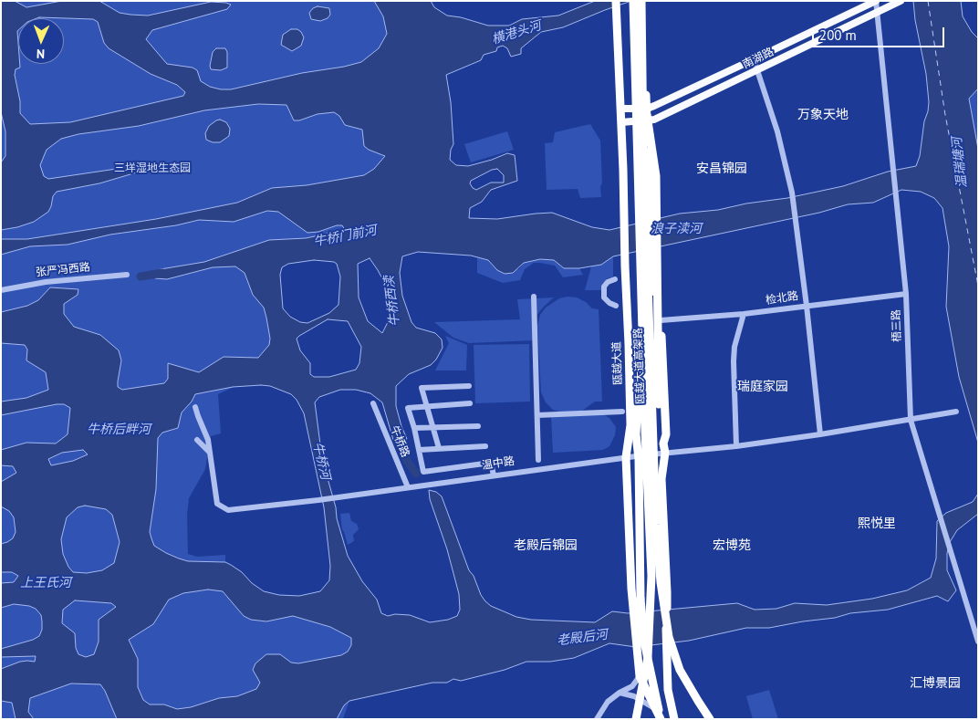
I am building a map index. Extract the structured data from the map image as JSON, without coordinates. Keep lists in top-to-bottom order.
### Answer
{
  "streets": {
    "highway": ["瓯越大道", "瓯越大道高架路"],
    "main road": ["南湖路"],
    "street": [
      "张严冯西路",
      "检北路",
      "梧三路",
      "牛桥路",
      "温中路"
    ]
  },
  "crossings": [
    ["南湖路", "梧三路"],
    ["南湖路", "瓯越大道"],
    ["检北路", "梧三路"],
    ["梧三路", "温中路"],
    ["瓯越大道", "温中路"],
    ["牛桥路", "温中路"]
  ],
  "districts": [
    "万象天地",
    "安昌锦园",
    "瑞庭家园",
    "熙悦里",
    "老殿后锦园",
    "宏博苑",
    "汇博景园"
  ],
  "water": [
    "横港头河",
    "温瑞塘河",
    "浪子渎河",
    "牛桥门前河",
    "牛桥西渎",
    "牛桥后畔河",
    "牛桥河",
    "上王氏河",
    "老殿后河"
  ],
  "parks": ["三垟湿地生态园"],
  "scale_bar": "200 m",
  "north": "bottom"
}
